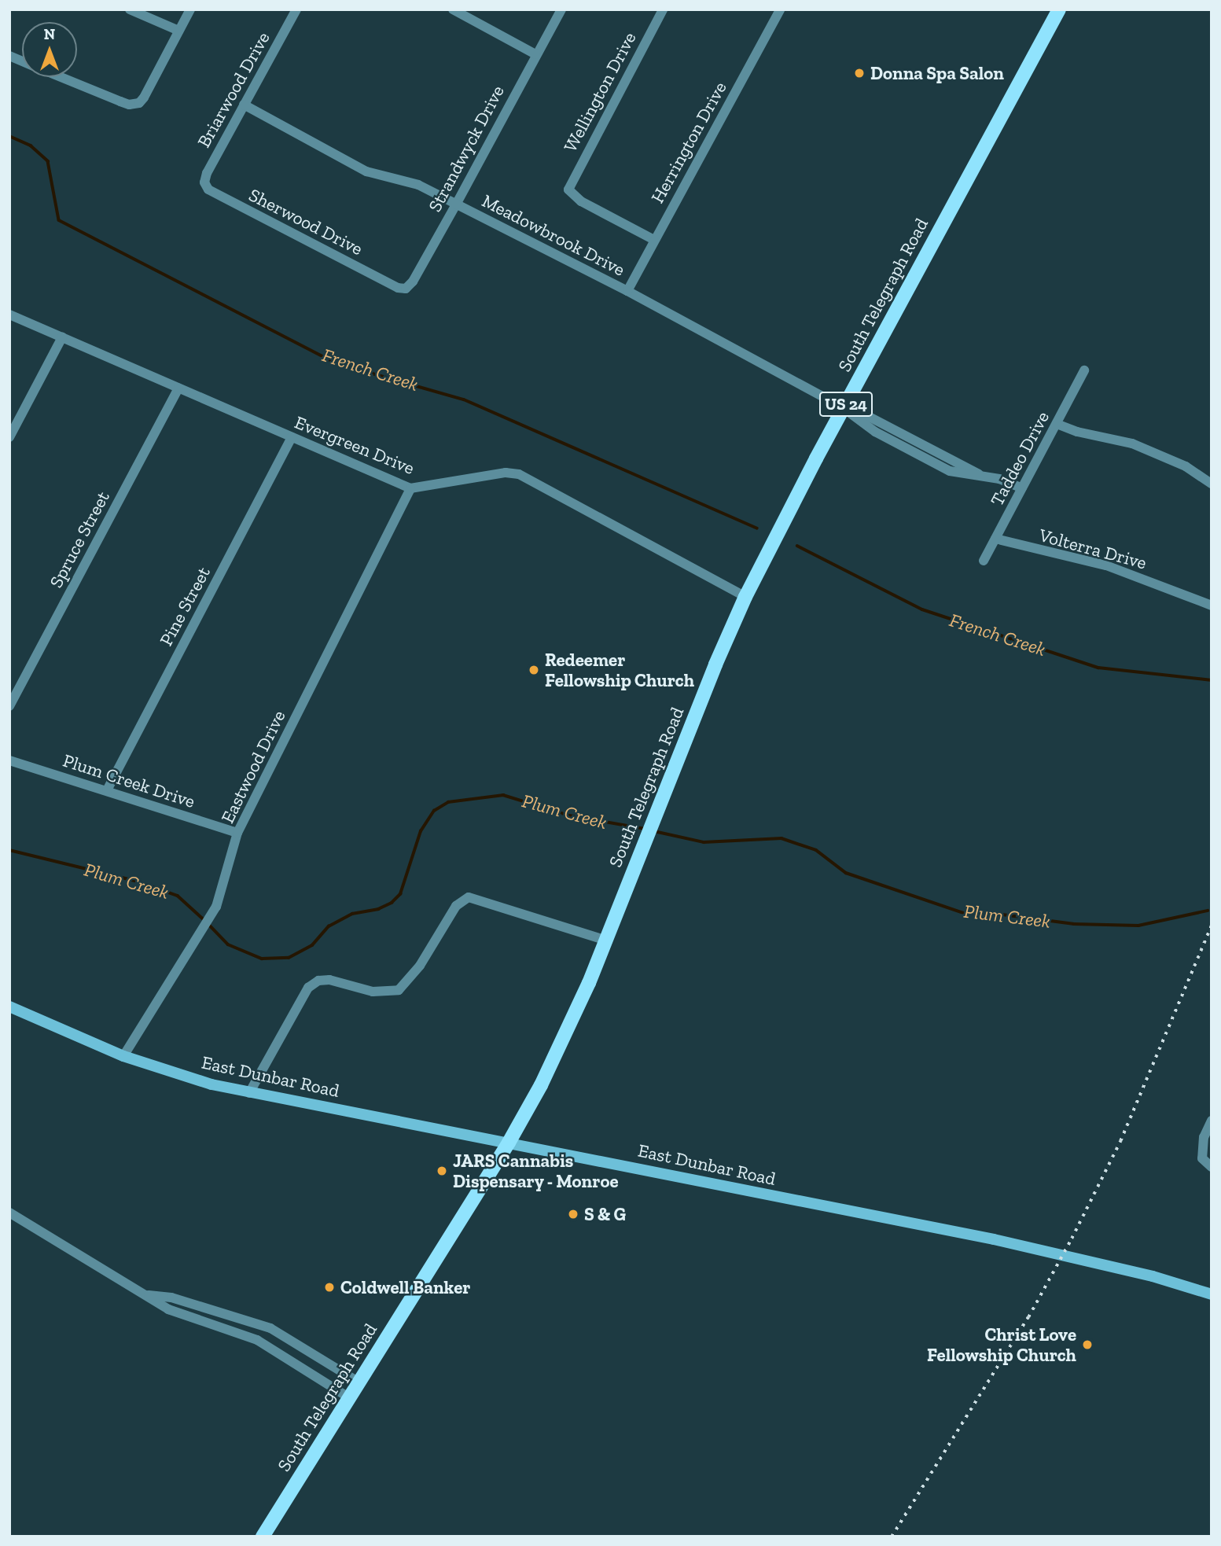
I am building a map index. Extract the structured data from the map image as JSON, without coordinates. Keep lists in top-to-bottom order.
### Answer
{
  "streets": {
    "main road": ["South Telegraph Road", "US 24"],
    "street": [
      "Briarwood Drive",
      "Wellington Drive",
      "Herrington Drive",
      "Strandwyck Drive",
      "Sherwood Drive",
      "Meadowbrook Drive",
      "Evergreen Drive",
      "Taddeo Drive",
      "Spruce Street",
      "Volterra Drive",
      "Pine Street",
      "Eastwood Drive",
      "Plum Creek Drive",
      "East Dunbar Road"
    ]
  },
  "crossings": [
    ["Briarwood Drive", "Sherwood Drive"],
    ["Briarwood Drive", "Meadowbrook Drive"],
    ["Wellington Drive", "Herrington Drive"],
    ["Herrington Drive", "Meadowbrook Drive"],
    ["Strandwyck Drive", "Sherwood Drive"],
    ["Strandwyck Drive", "Meadowbrook Drive"],
    ["Meadowbrook Drive", "South Telegraph Road"],
    ["Meadowbrook Drive", "Taddeo Drive"],
    ["South Telegraph Road", "Evergreen Drive"],
    ["South Telegraph Road", "East Dunbar Road"],
    ["Evergreen Drive", "Spruce Street"],
    ["Evergreen Drive", "Pine Street"],
    ["Evergreen Drive", "Eastwood Drive"],
    ["Taddeo Drive", "Volterra Drive"],
    ["Pine Street", "Plum Creek Drive"],
    ["Eastwood Drive", "Plum Creek Drive"],
    ["Eastwood Drive", "East Dunbar Road"]
  ],
  "water": ["French Creek", "Plum Creek"],
  "places": [
    "Donna Spa Salon",
    "Redeemer Fellowship Church",
    "JARS Cannabis Dispensary - Monroe",
    "S & G",
    "Coldwell Banker",
    "Christ Love Fellowship Church"
  ],
  "north": "top"
}
